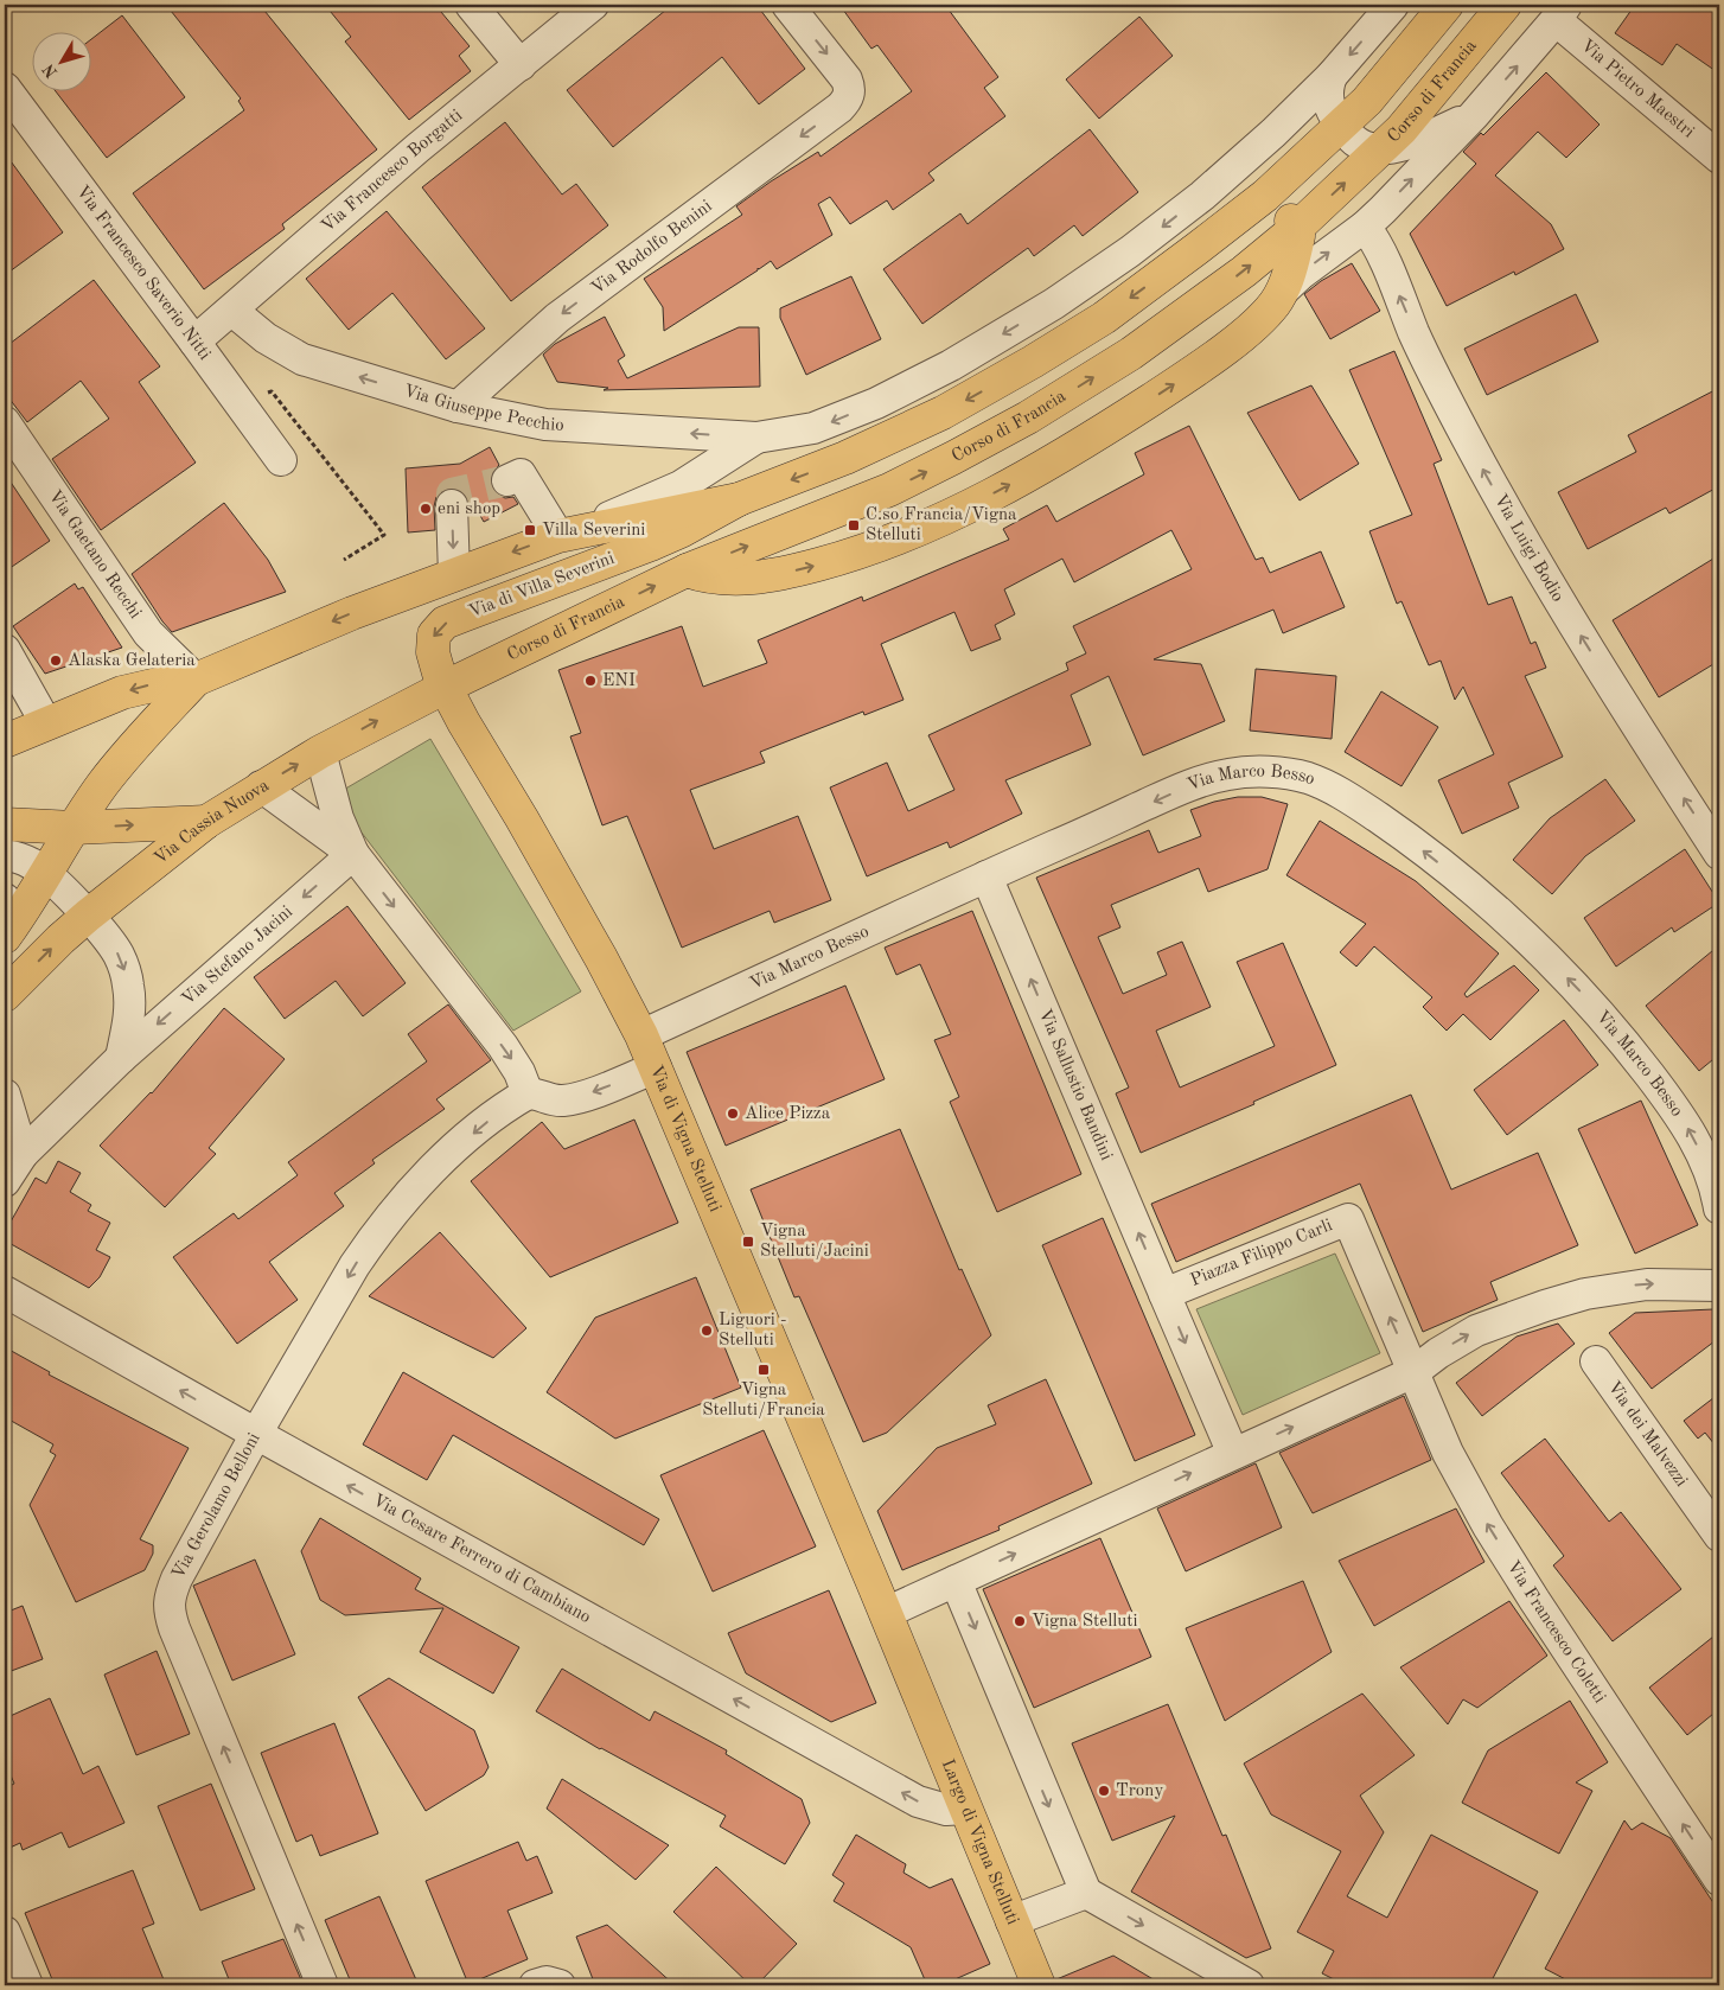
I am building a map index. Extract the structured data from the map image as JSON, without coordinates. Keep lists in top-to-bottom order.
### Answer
{
  "streets": {
    "main road": [
      "Corso di Francia",
      "Via di Villa Severini",
      "Via Cassia Nuova",
      "Via di Vigna Stelluti",
      "Largo di Vigna Stelluti"
    ],
    "street": [
      "Via Pietro Maestri",
      "Via Francesco Borgatti",
      "Via Rodolfo Benini",
      "Via Francesco Saverio Nitti",
      "Via Giuseppe Pecchio",
      "Via Luigi Bodio",
      "Via Gaetano Recchi",
      "Via Marco Besso",
      "Via Stefano Jacini",
      "Via Sallustio Bandini",
      "Piazza Filippo Carli",
      "Via dei Malvezzi",
      "Via Gerolamo Belloni",
      "Via Cesare Ferrero di Cambiano",
      "Via Francesco Coletti"
    ]
  },
  "crossings": [
    ["Via Pietro Maestri", "Corso di Francia"],
    ["Corso di Francia", "Via Luigi Bodio"],
    ["Corso di Francia", "Via di Villa Severini"],
    ["Corso di Francia", "Via Cassia Nuova"],
    ["Corso di Francia", "Via di Vigna Stelluti"],
    ["Via Francesco Borgatti", "Via Francesco Saverio Nitti"],
    ["Via Francesco Borgatti", "Via Giuseppe Pecchio"],
    ["Via Rodolfo Benini", "Via Giuseppe Pecchio"],
    ["Via Giuseppe Pecchio", "Via di Villa Severini"],
    ["Via Gaetano Recchi", "Via di Villa Severini"],
    ["Via di Villa Severini", "Via Cassia Nuova"],
    ["Via di Villa Severini", "Via di Vigna Stelluti"],
    ["Via Marco Besso", "Via Sallustio Bandini"],
    ["Via Marco Besso", "Via di Vigna Stelluti"],
    ["Via Cassia Nuova", "Via di Vigna Stelluti"],
    ["Via Sallustio Bandini", "Piazza Filippo Carli"],
    ["Via di Vigna Stelluti", "Largo di Vigna Stelluti"],
    ["Piazza Filippo Carli", "Via Francesco Coletti"],
    ["Via Gerolamo Belloni", "Via Cesare Ferrero di Cambiano"],
    ["Via Cesare Ferrero di Cambiano", "Largo di Vigna Stelluti"]
  ],
  "one_way": [
    "Via Giuseppe Pecchio",
    "Via Luigi Bodio",
    "Via Marco Besso",
    "Via Cassia Nuova",
    "Via Stefano Jacini",
    "Via Sallustio Bandini",
    "Via Cesare Ferrero di Cambiano",
    "Via Francesco Coletti"
  ],
  "places": {
    "other": [
      "eni shop",
      "Alaska Gelateria",
      "ENI",
      "Alice Pizza",
      "Liguori - Stelluti",
      "Vigna Stelluti",
      "Trony"
    ],
    "transit": [
      "C.so Francia/Vigna Stelluti",
      "Villa Severini",
      "Vigna Stelluti/Jacini",
      "Vigna Stelluti/Francia"
    ]
  },
  "north": "bottom left"
}
